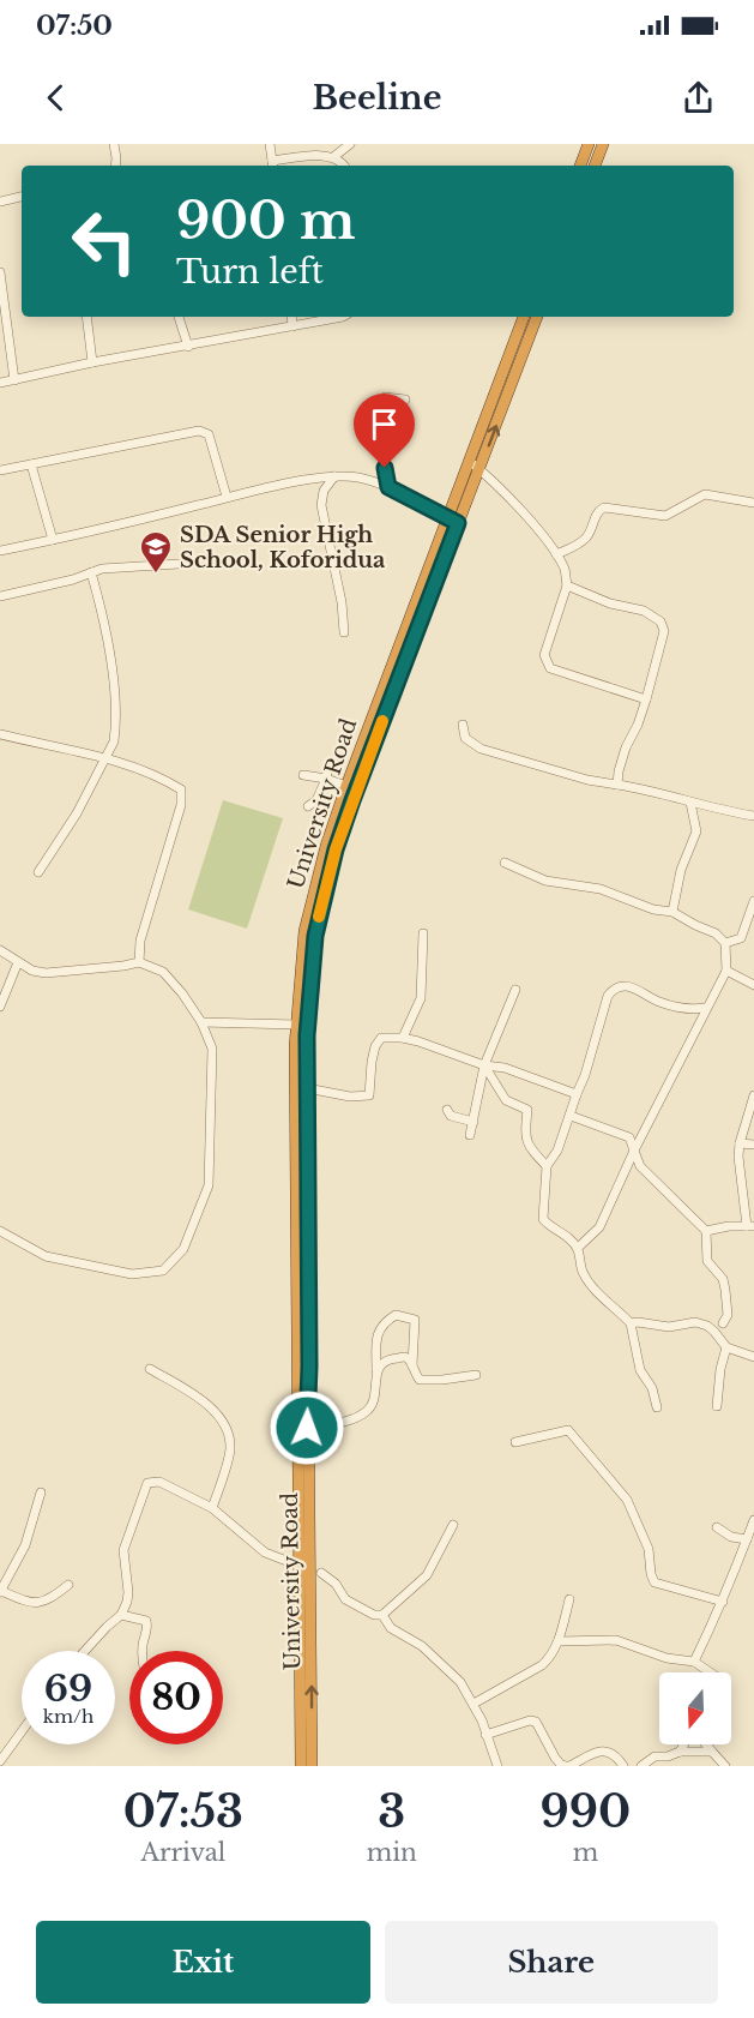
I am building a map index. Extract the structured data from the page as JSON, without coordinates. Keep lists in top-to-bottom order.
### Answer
{
  "streets": {
    "highway": ["University Road"]
  },
  "places": {
    "school or university": ["SDA Senior High School, Koforidua"]
  },
  "north": "bottom",
  "page": {
    "status": "07:50",
    "header": "Beeline",
    "turn": ["900 m", "Turn left"],
    "speed": "69 km/h",
    "limit": "80",
    "eta": [
      "07:53",
      "Arrival",
      "3",
      "min",
      "990",
      "m"
    ],
    "buttons": ["Exit", "Share"]
  }
}
